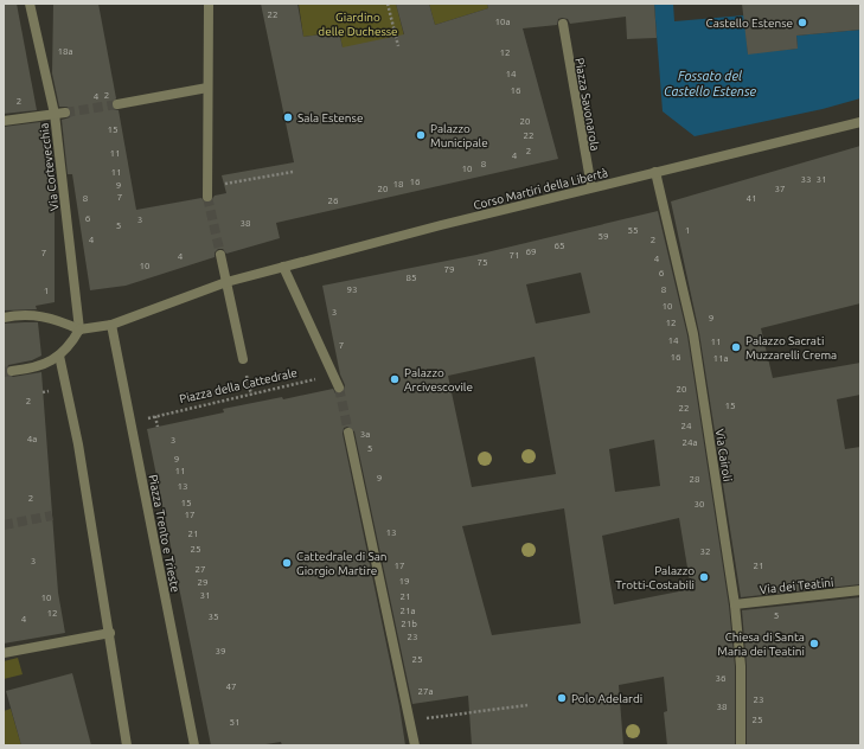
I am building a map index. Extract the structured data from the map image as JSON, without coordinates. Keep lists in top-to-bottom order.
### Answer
{
  "streets": {
    "street": [
      "Piazza Savonarola",
      "Via Cortevecchia",
      "Corso Martiri della Libertà",
      "Piazza della Cattedrale",
      "Via Cairoli",
      "Piazza Trento e Trieste",
      "Via dei Teatini"
    ]
  },
  "crossings": [
    ["Piazza Savonarola", "Corso Martiri della Libertà"],
    ["Via Cortevecchia", "Corso Martiri della Libertà"],
    ["Corso Martiri della Libertà", "Piazza della Cattedrale"],
    ["Corso Martiri della Libertà", "Via Cairoli"],
    ["Corso Martiri della Libertà", "Piazza Trento e Trieste"],
    ["Via Cairoli", "Via dei Teatini"]
  ],
  "water": ["Fossato del Castello Estense"],
  "parks": ["Giardino delle Duchesse"],
  "places": [
    "Castello Estense",
    "Sala Estense",
    "Palazzo Municipale",
    "Palazzo Sacrati Muzzarelli Crema",
    "Palazzo Arcivescovile",
    "Cattedrale di San Giorgio Martire",
    "Palazzo Trotti-Costabili",
    "Chiesa di Santa Maria dei Teatini",
    "Polo Adelardi"
  ],
  "house_numbers": [
    "22",
    "10a",
    "18a",
    "12",
    "14",
    "16",
    "2",
    "4",
    "2",
    "20",
    "15",
    "22",
    "2",
    "11",
    "4",
    "8",
    "10",
    "11",
    "33",
    "31",
    "16",
    "18",
    "9",
    "20",
    "37",
    "7",
    "8",
    "41",
    "26",
    "6",
    "3",
    "38",
    "5",
    "55",
    "1",
    "59",
    "4",
    "2",
    "65",
    "69",
    "7",
    "71",
    "4",
    "4",
    "75",
    "10",
    "79",
    "6",
    "85",
    "93",
    "8",
    "1",
    "10",
    "3",
    "9",
    "12",
    "14",
    "11",
    "7",
    "16",
    "11a",
    "20",
    "2",
    "15",
    "22",
    "24",
    "3a",
    "4a",
    "3",
    "24a",
    "5",
    "9",
    "11",
    "9",
    "28",
    "13",
    "2",
    "15",
    "30",
    "17",
    "13",
    "21",
    "25",
    "32",
    "3",
    "17",
    "21",
    "27",
    "19",
    "29",
    "31",
    "21",
    "10",
    "21a",
    "12",
    "5",
    "35",
    "4",
    "21b",
    "23",
    "39",
    "25",
    "36",
    "47",
    "27a",
    "23",
    "38",
    "25",
    "51"
  ]
}
